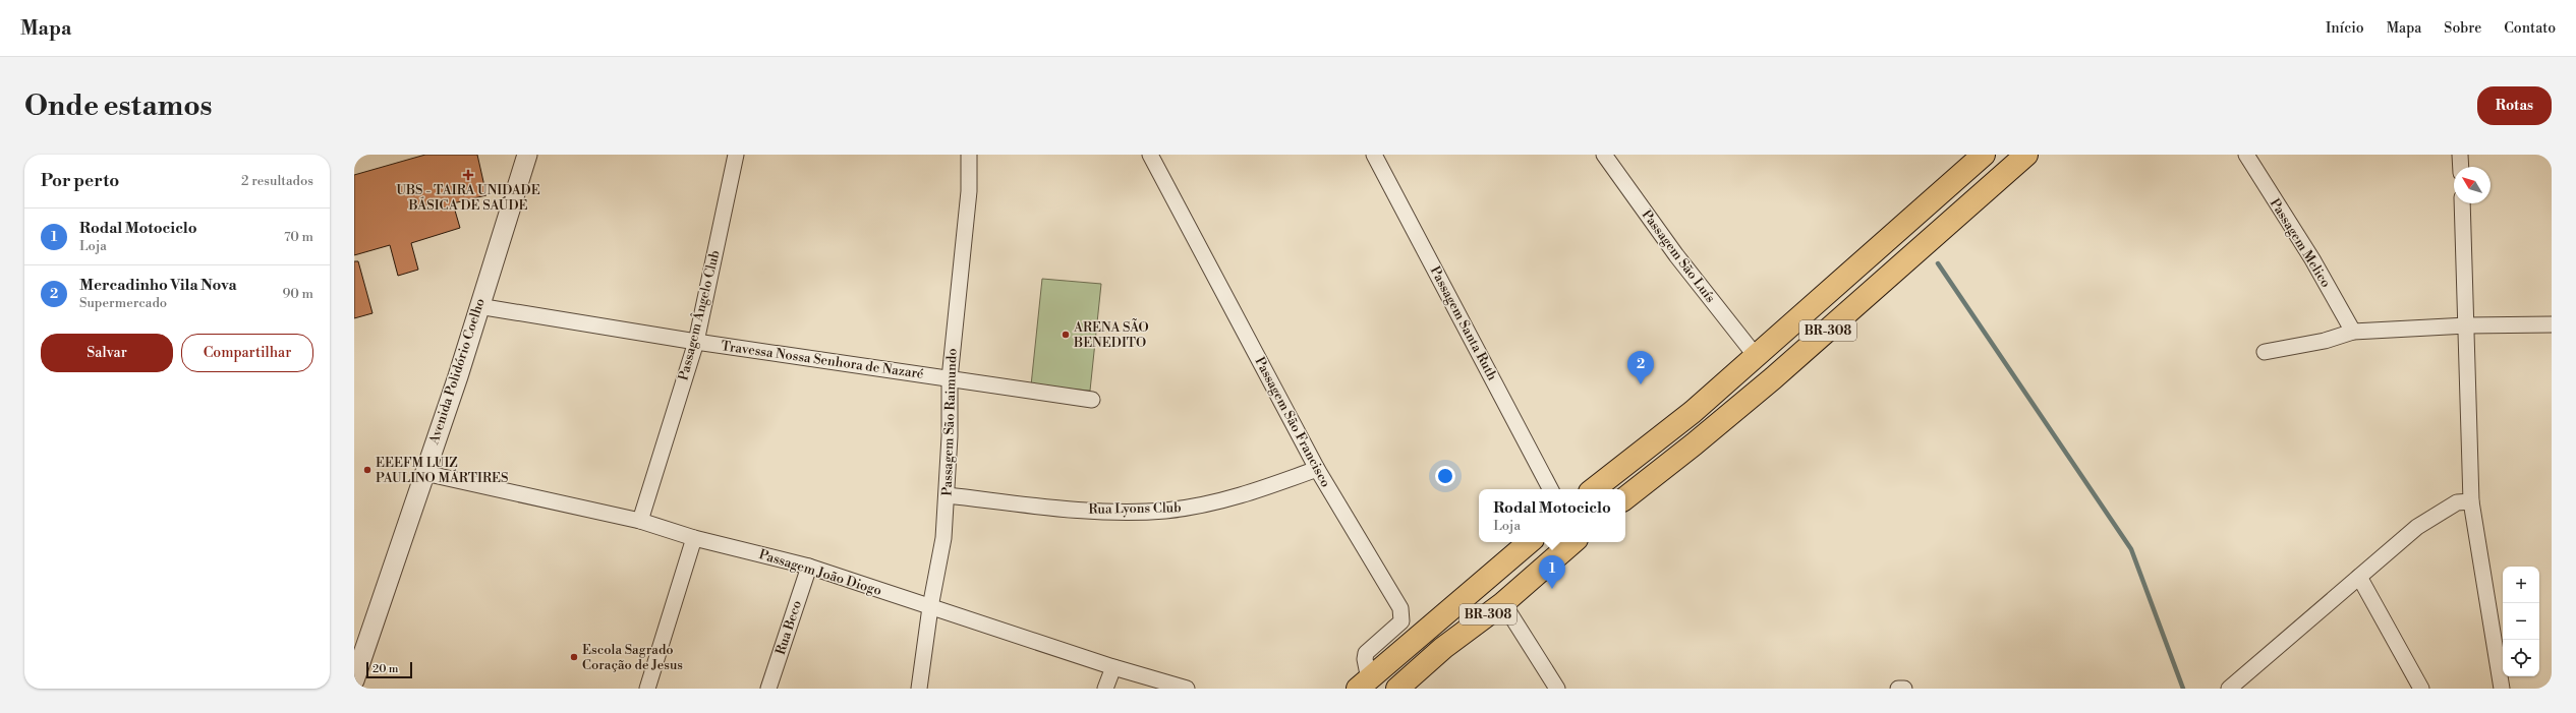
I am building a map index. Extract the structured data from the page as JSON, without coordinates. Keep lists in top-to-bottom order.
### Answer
{
  "streets": {
    "main road": ["BR-308"],
    "street": [
      "Passagem Melico",
      "Passagem São Luís",
      "Passagem Ângelo Club",
      "Passagem Santa Ruth",
      "Travessa Nossa Senhora de Nazaré",
      "Avenida Polidório Coelho",
      "Passagem São Raimundo",
      "Passagem São Francisco",
      "Rua Lyons Club",
      "Passagem João Diogo",
      "Rua Beco"
    ]
  },
  "crossings": [
    ["Passagem São Luís", "BR-308"],
    ["Passagem Ângelo Club", "Travessa Nossa Senhora de Nazaré"],
    ["Passagem Ângelo Club", "Passagem João Diogo"],
    ["BR-308", "Passagem São Francisco"],
    ["Travessa Nossa Senhora de Nazaré", "Avenida Polidório Coelho"],
    ["Travessa Nossa Senhora de Nazaré", "Passagem São Raimundo"],
    ["Avenida Polidório Coelho", "Passagem João Diogo"],
    ["Passagem São Raimundo", "Rua Lyons Club"],
    ["Passagem São Raimundo", "Passagem João Diogo"],
    ["Passagem São Francisco", "Rua Lyons Club"],
    ["Passagem João Diogo", "Rua Beco"]
  ],
  "places": {
    "health": ["UBS - TAIRA UNIDADE BÁSICA DE SAÚDE"],
    "other": ["ARENA SÃO BENEDITO", "EEEFM LUIZ PAULINO MÁRTIRES", "Escola Sagrado Coração de Jesus"]
  },
  "scale_bar": "20 m",
  "north": "top left",
  "page": {
    "header": "Mapa",
    "nav": [
      "Início",
      "Mapa",
      "Sobre",
      "Contato"
    ],
    "buttons": [
      "Rotas",
      ["Salvar", "Compartilhar"]
    ],
    "title": "Onde estamos",
    "heading": ["Por perto", "2 resultados"],
    "list": [
      {
        "mark": "1",
        "name": "Rodal Motociclo",
        "note": "Loja",
        "value": "70 m"
      },
      {
        "mark": "2",
        "name": "Mercadinho Vila Nova",
        "note": "Supermercado",
        "value": "90 m"
      }
    ],
    "pins": ["2", "1"],
    "popup": ["Rodal Motociclo", "Loja"],
    "map_buttons": ["+", "−"],
    "scale": "20 m"
  }
}
